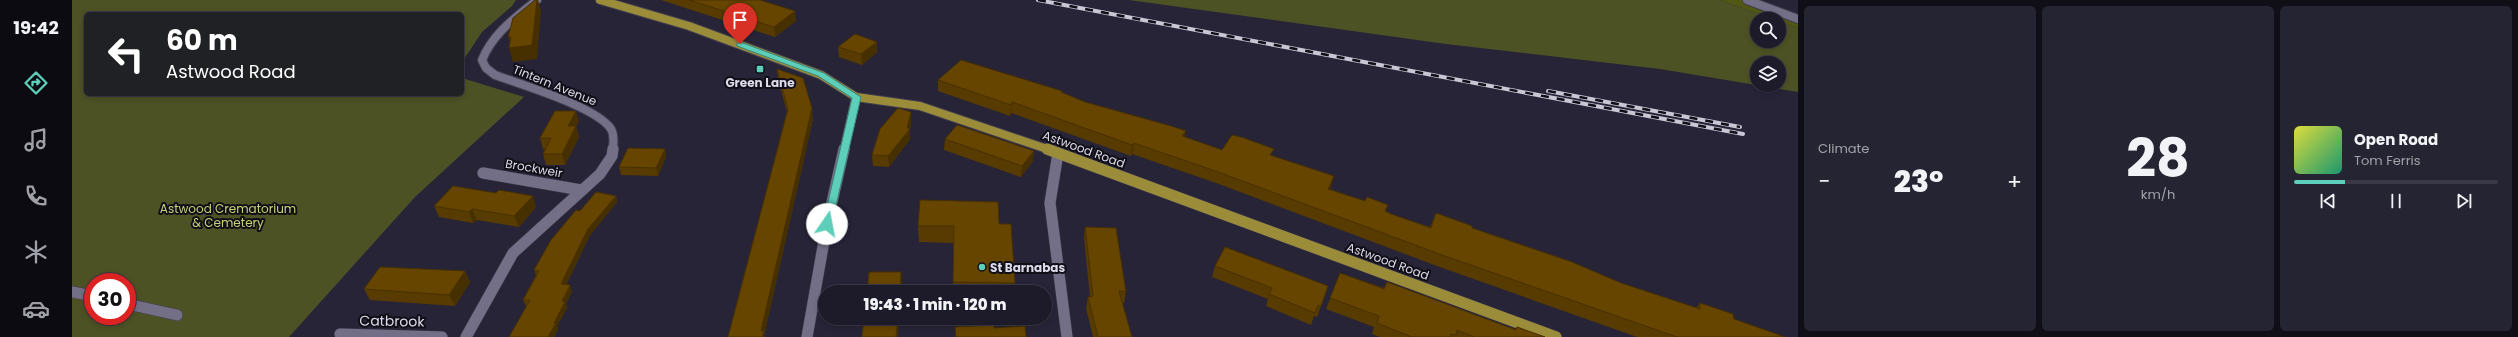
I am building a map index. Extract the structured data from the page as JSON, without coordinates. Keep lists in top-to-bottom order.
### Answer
{
  "streets": {
    "main road": ["Astwood Road"],
    "street": ["Tintern Avenue", "Brockweir", "Catbrook"]
  },
  "crossings": [
    ["Tintern Avenue", "Brockweir"]
  ],
  "parks": ["Astwood Crematorium & Cemetery"],
  "places": {
    "transit": ["Green Lane"],
    "other": ["St Barnabas"]
  },
  "page": {
    "tabs": "19:42",
    "tile": [
      "Climate",
      ["28", "km/h"]
    ],
    "turn": ["60 m", "Astwood Road"],
    "song": ["Open Road", "Tom Ferris"],
    "heat": ["−", "23°", "+"],
    "limit": "30",
    "trip": "19:43 · 1 min · 120 m"
  }
}
